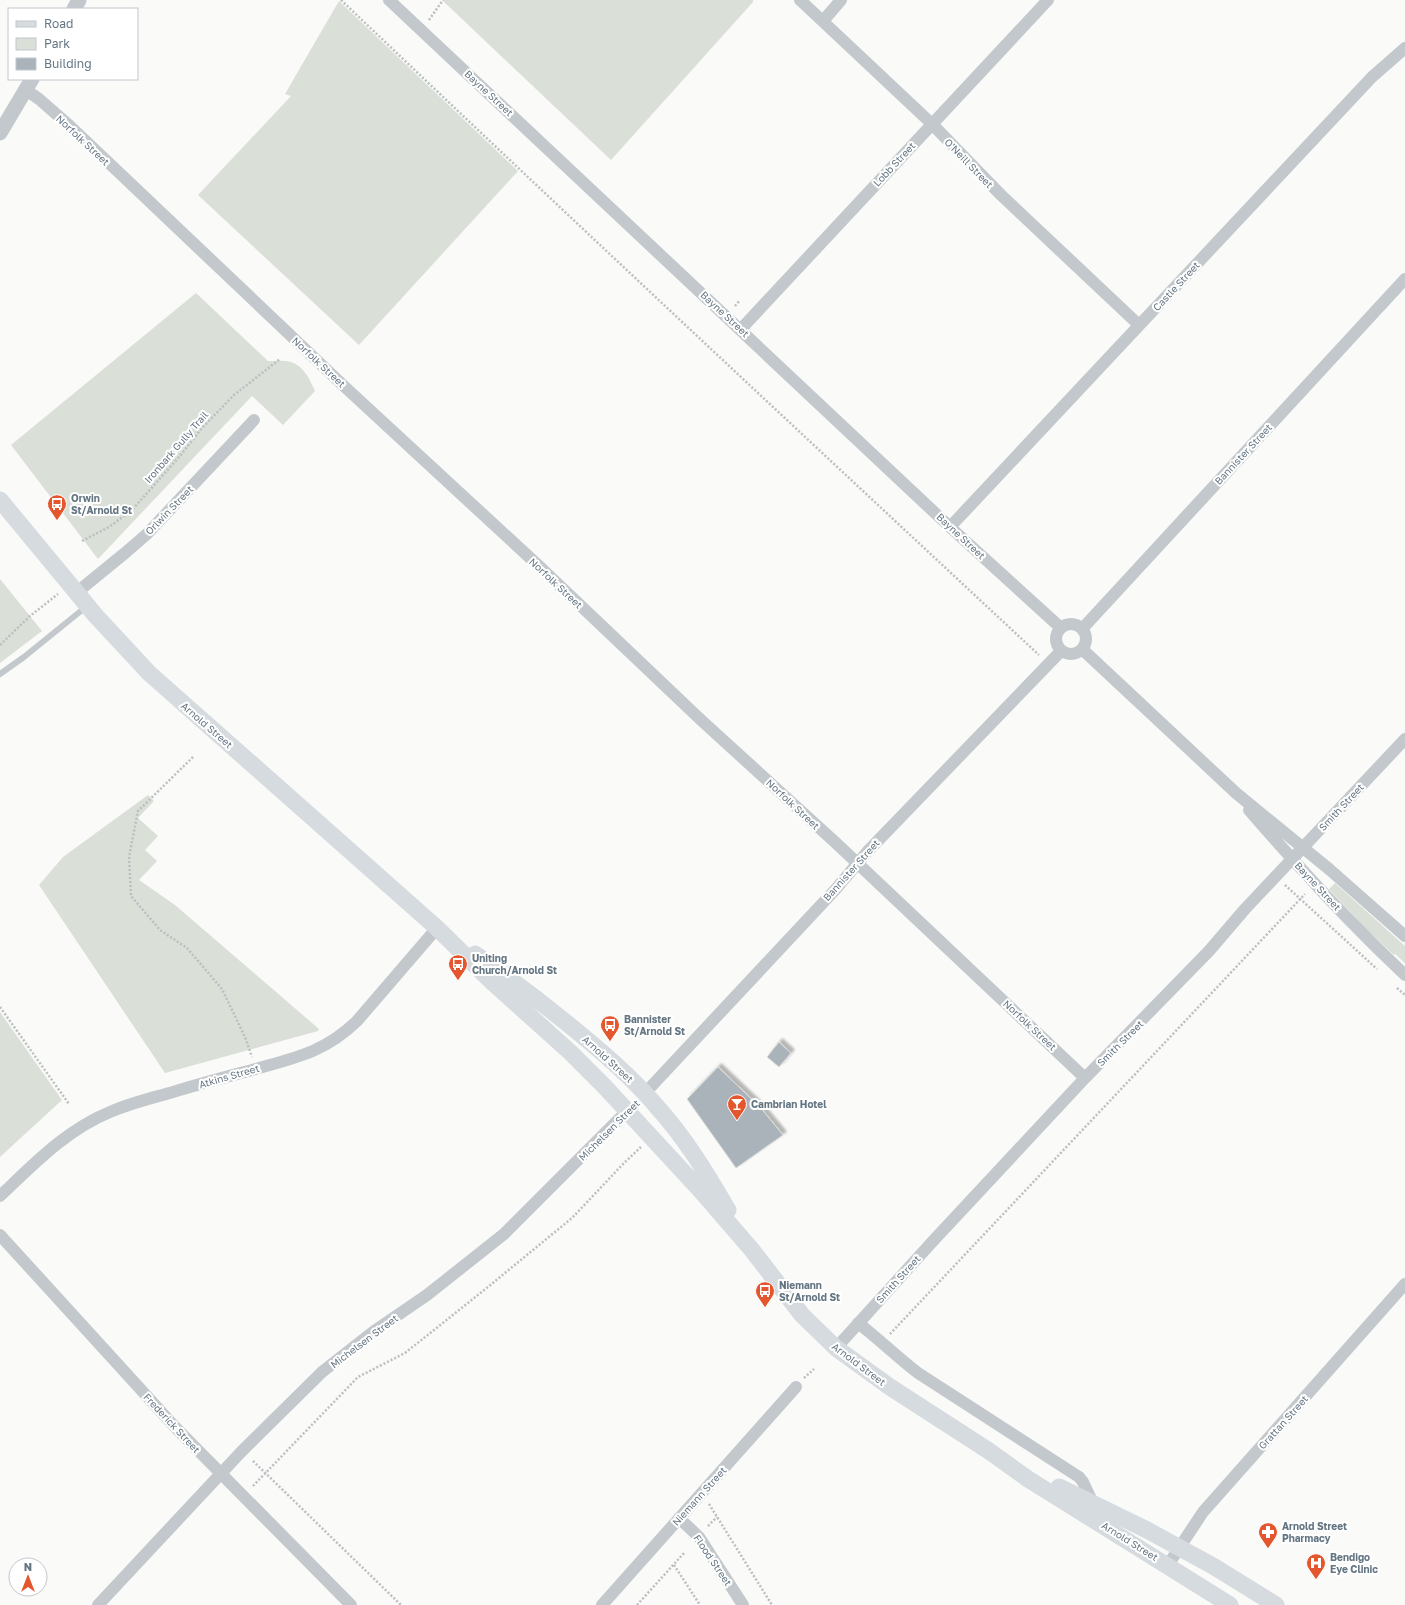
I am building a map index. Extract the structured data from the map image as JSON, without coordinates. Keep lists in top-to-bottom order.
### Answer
{
  "streets": {
    "main road": ["Arnold Street", "Michelsen Street"],
    "street": [
      "Bayne Street",
      "Norfolk Street",
      "O'Neill Street",
      "Lobb Street",
      "Castle Street",
      "Bannister Street",
      "Orlwin Street",
      "Smith Street",
      "Atkins Street",
      "Grattan Street",
      "Frederick Street",
      "Niemann Street",
      "Flood Street"
    ],
    "path": ["Ironbark Gully Trail"]
  },
  "crossings": [
    ["Bayne Street", "Lobb Street"],
    ["Bayne Street", "Castle Street"],
    ["Bayne Street", "Bannister Street"],
    ["Bayne Street", "Smith Street"],
    ["Norfolk Street", "Bannister Street"],
    ["Norfolk Street", "Smith Street"],
    ["O'Neill Street", "Lobb Street"],
    ["O'Neill Street", "Castle Street"],
    ["Bannister Street", "Arnold Street"],
    ["Bannister Street", "Michelsen Street"],
    ["Orlwin Street", "Arnold Street"],
    ["Arnold Street", "Smith Street"],
    ["Arnold Street", "Atkins Street"],
    ["Arnold Street", "Michelsen Street"],
    ["Arnold Street", "Grattan Street"],
    ["Michelsen Street", "Frederick Street"],
    ["Niemann Street", "Flood Street"]
  ],
  "places": {
    "bus stop": [
      "Orwin St/Arnold St",
      "Uniting Church/Arnold St",
      "Bannister St/Arnold St",
      "Niemann St/Arnold St"
    ],
    "bar": ["Cambrian Hotel"],
    "pharmacy": ["Arnold Street Pharmacy"],
    "hospital": ["Bendigo Eye Clinic"]
  },
  "legend": ["Road", "Park", "Building"],
  "north": "top"
}
